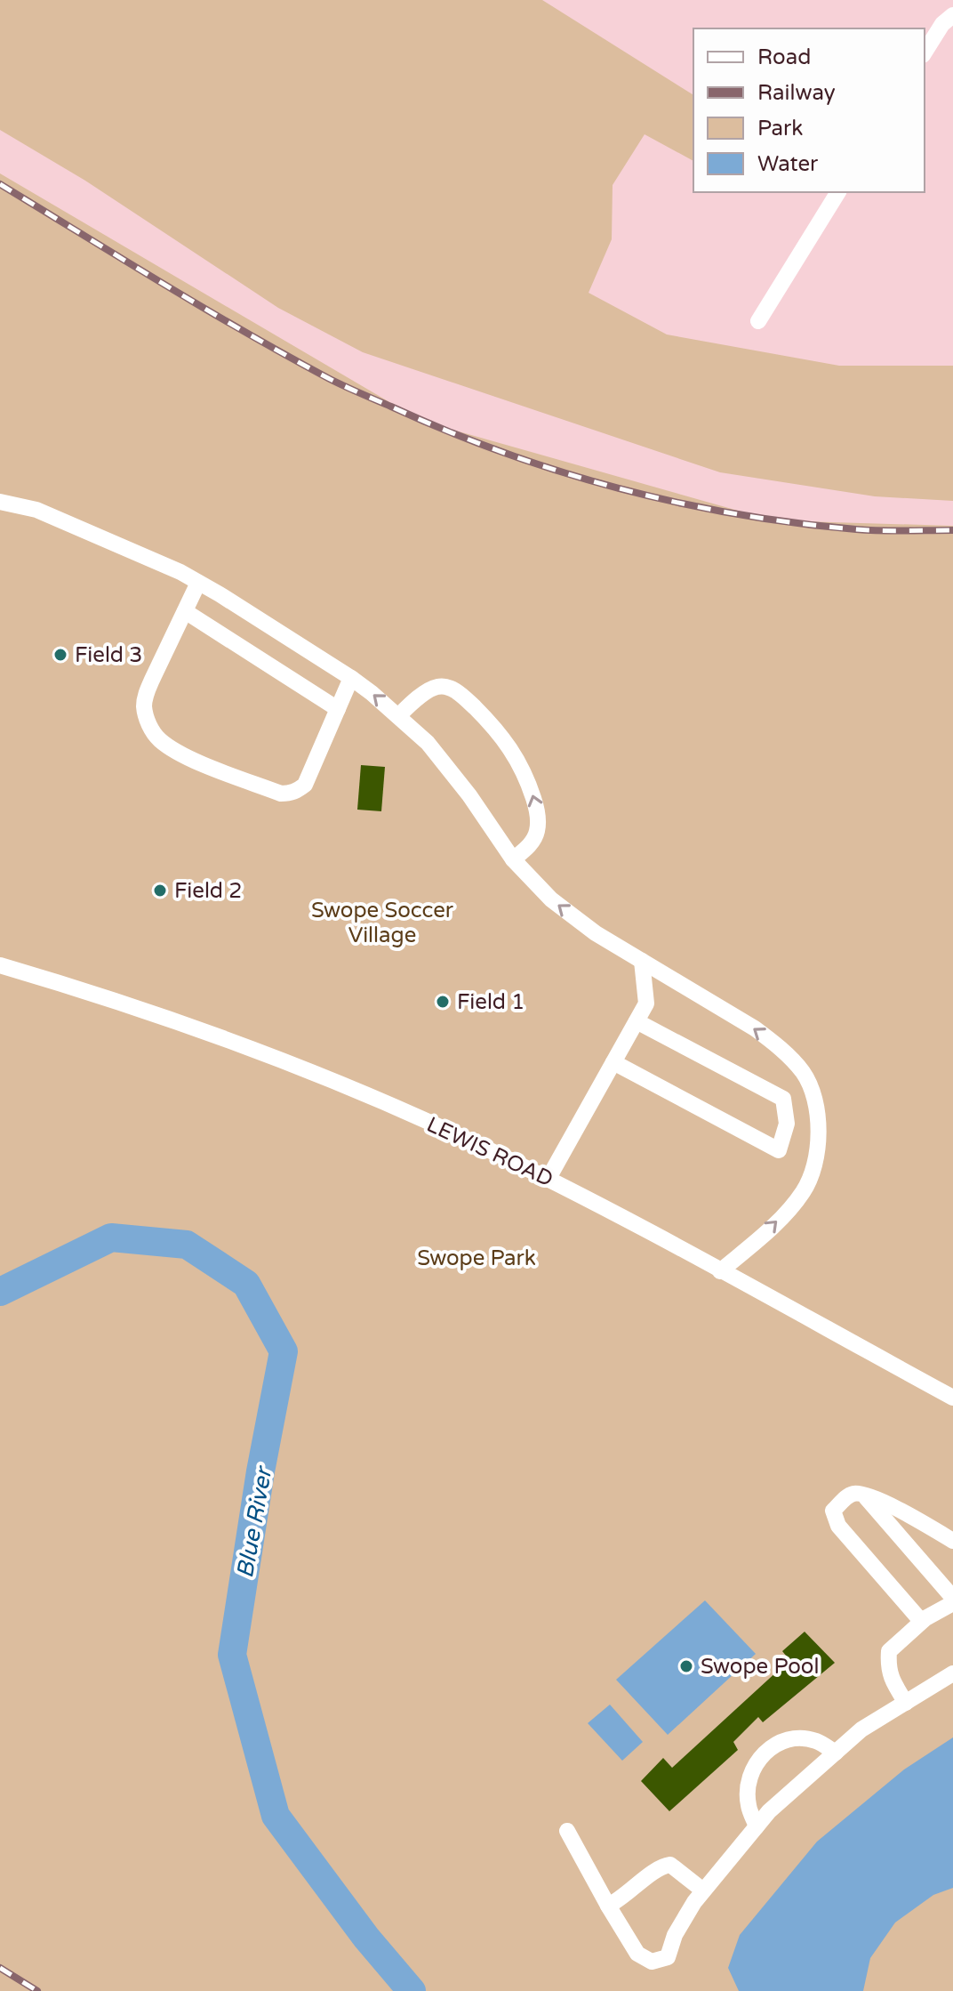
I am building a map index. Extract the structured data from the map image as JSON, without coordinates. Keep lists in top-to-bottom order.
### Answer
{
  "streets": {
    "street": ["LEWIS ROAD"]
  },
  "water": ["Blue River"],
  "parks": ["Swope Soccer Village", "Swope Park"],
  "places": [
    "Field 3",
    "Field 2",
    "Field 1",
    "Swope Pool"
  ],
  "legend": [
    "Road",
    "Railway",
    "Park",
    "Water"
  ]
}
